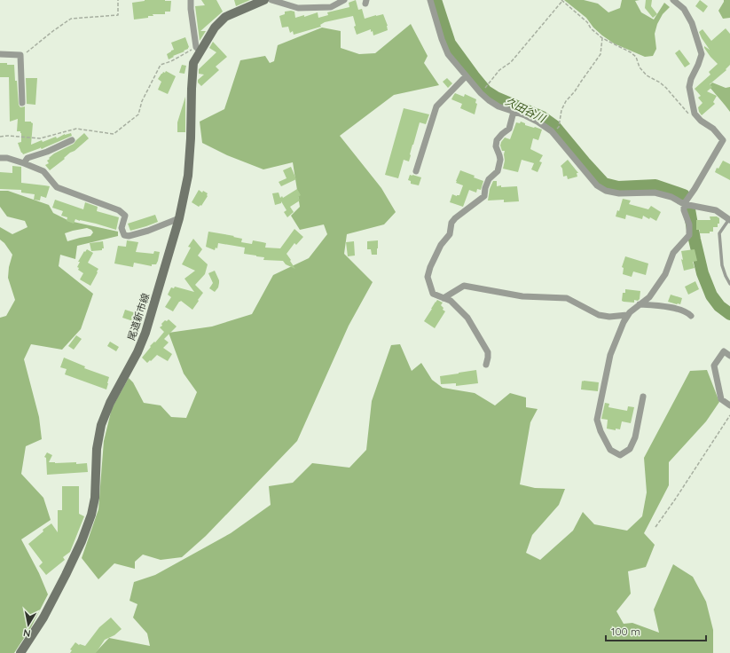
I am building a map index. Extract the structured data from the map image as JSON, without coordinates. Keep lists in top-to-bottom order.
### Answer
{
  "streets": {
    "main road": ["尾道新市線"]
  },
  "water": ["久田谷川"],
  "scale_bar": "100 m",
  "north": "bottom"
}
